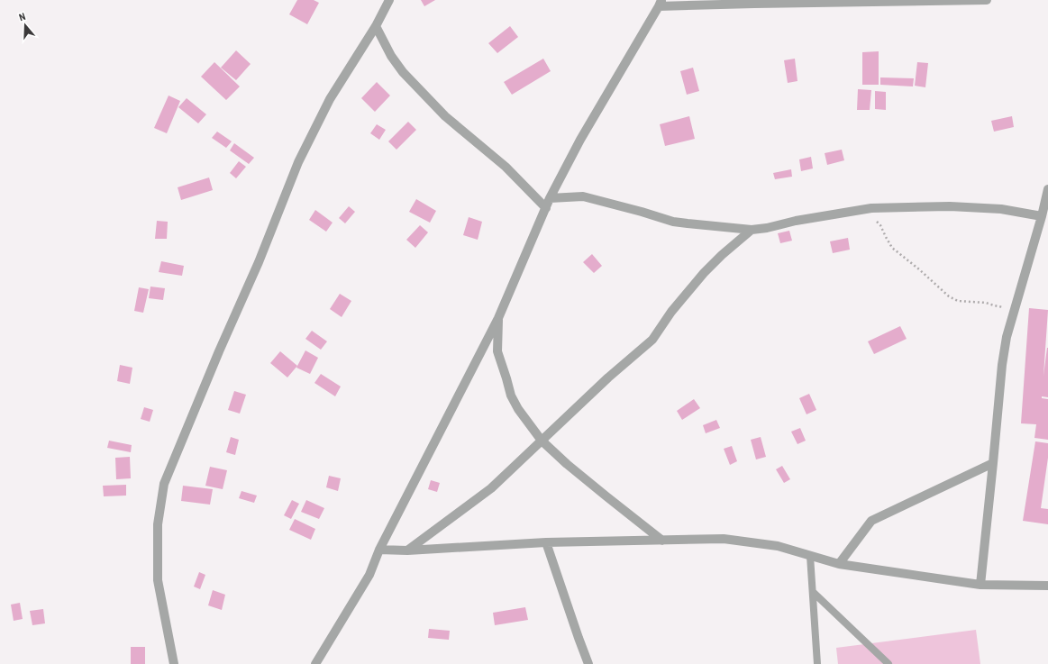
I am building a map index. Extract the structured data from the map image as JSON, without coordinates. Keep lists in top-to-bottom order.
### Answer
{
  "north": "top"
}
